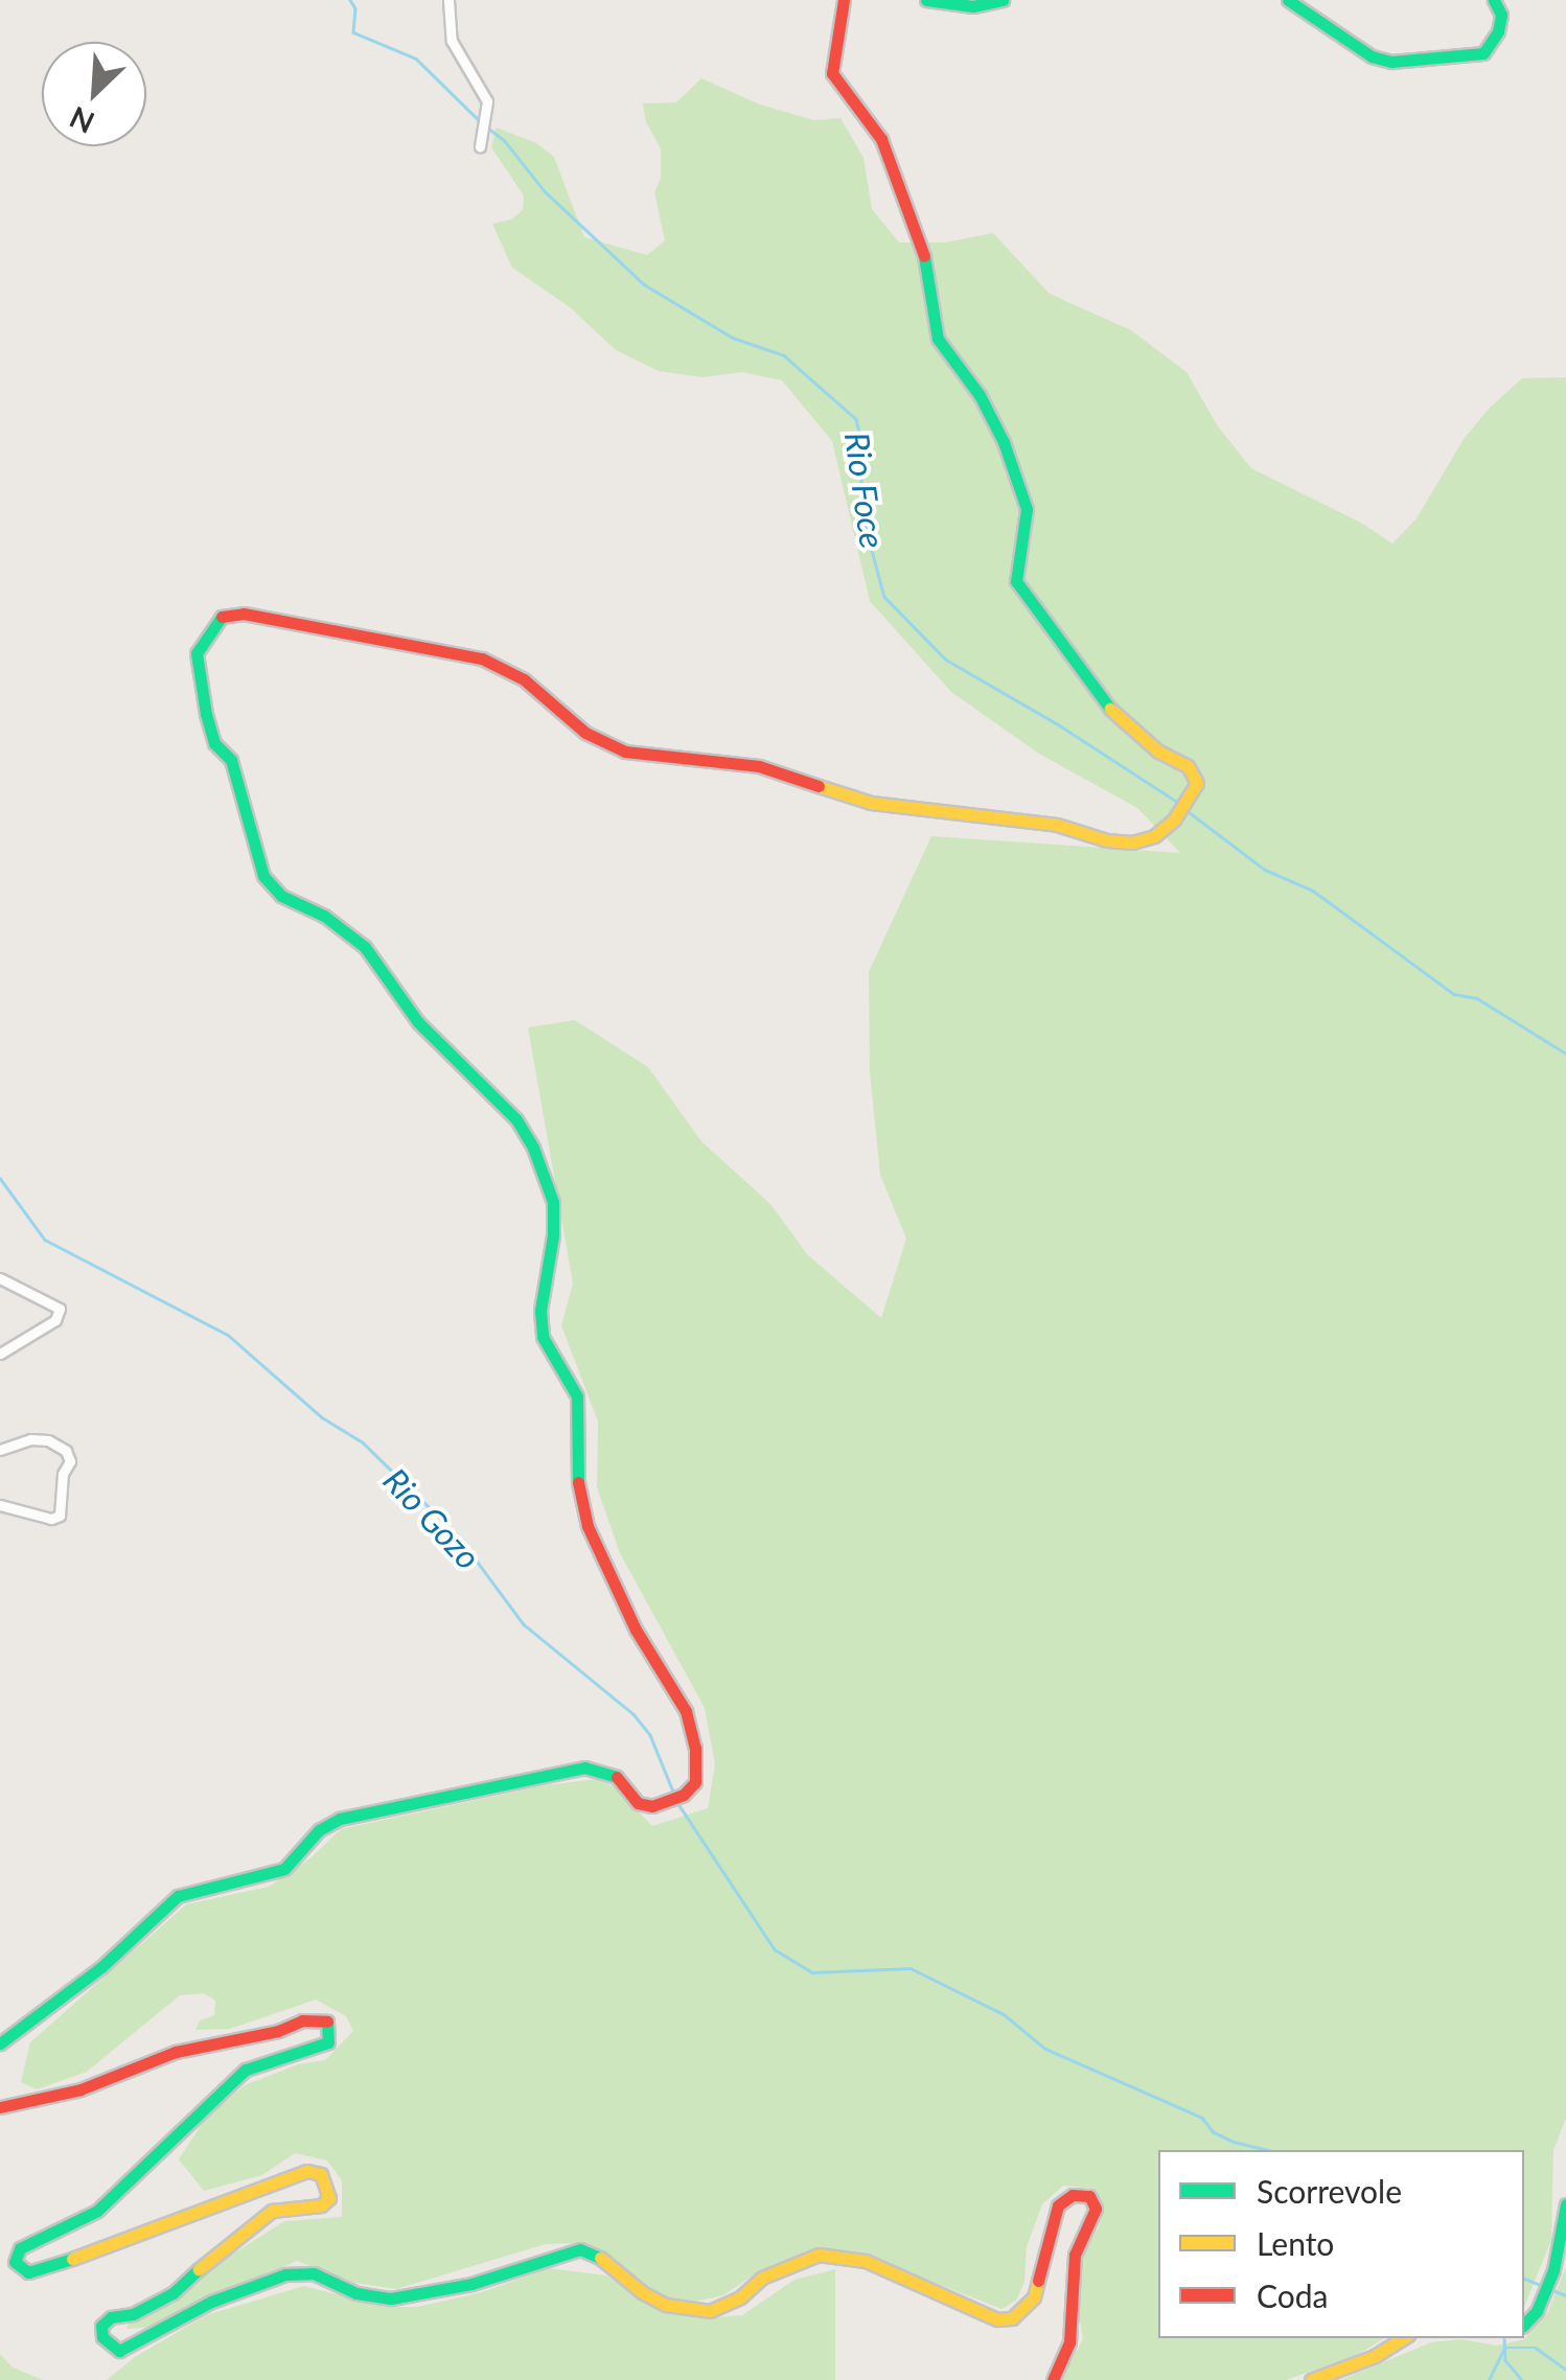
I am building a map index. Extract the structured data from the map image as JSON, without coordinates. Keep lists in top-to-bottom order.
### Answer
{
  "water": ["Rio Foce", "Rio Gozo"],
  "legend": ["Scorrevole", "Lento", "Coda"],
  "north": "bottom left"
}
